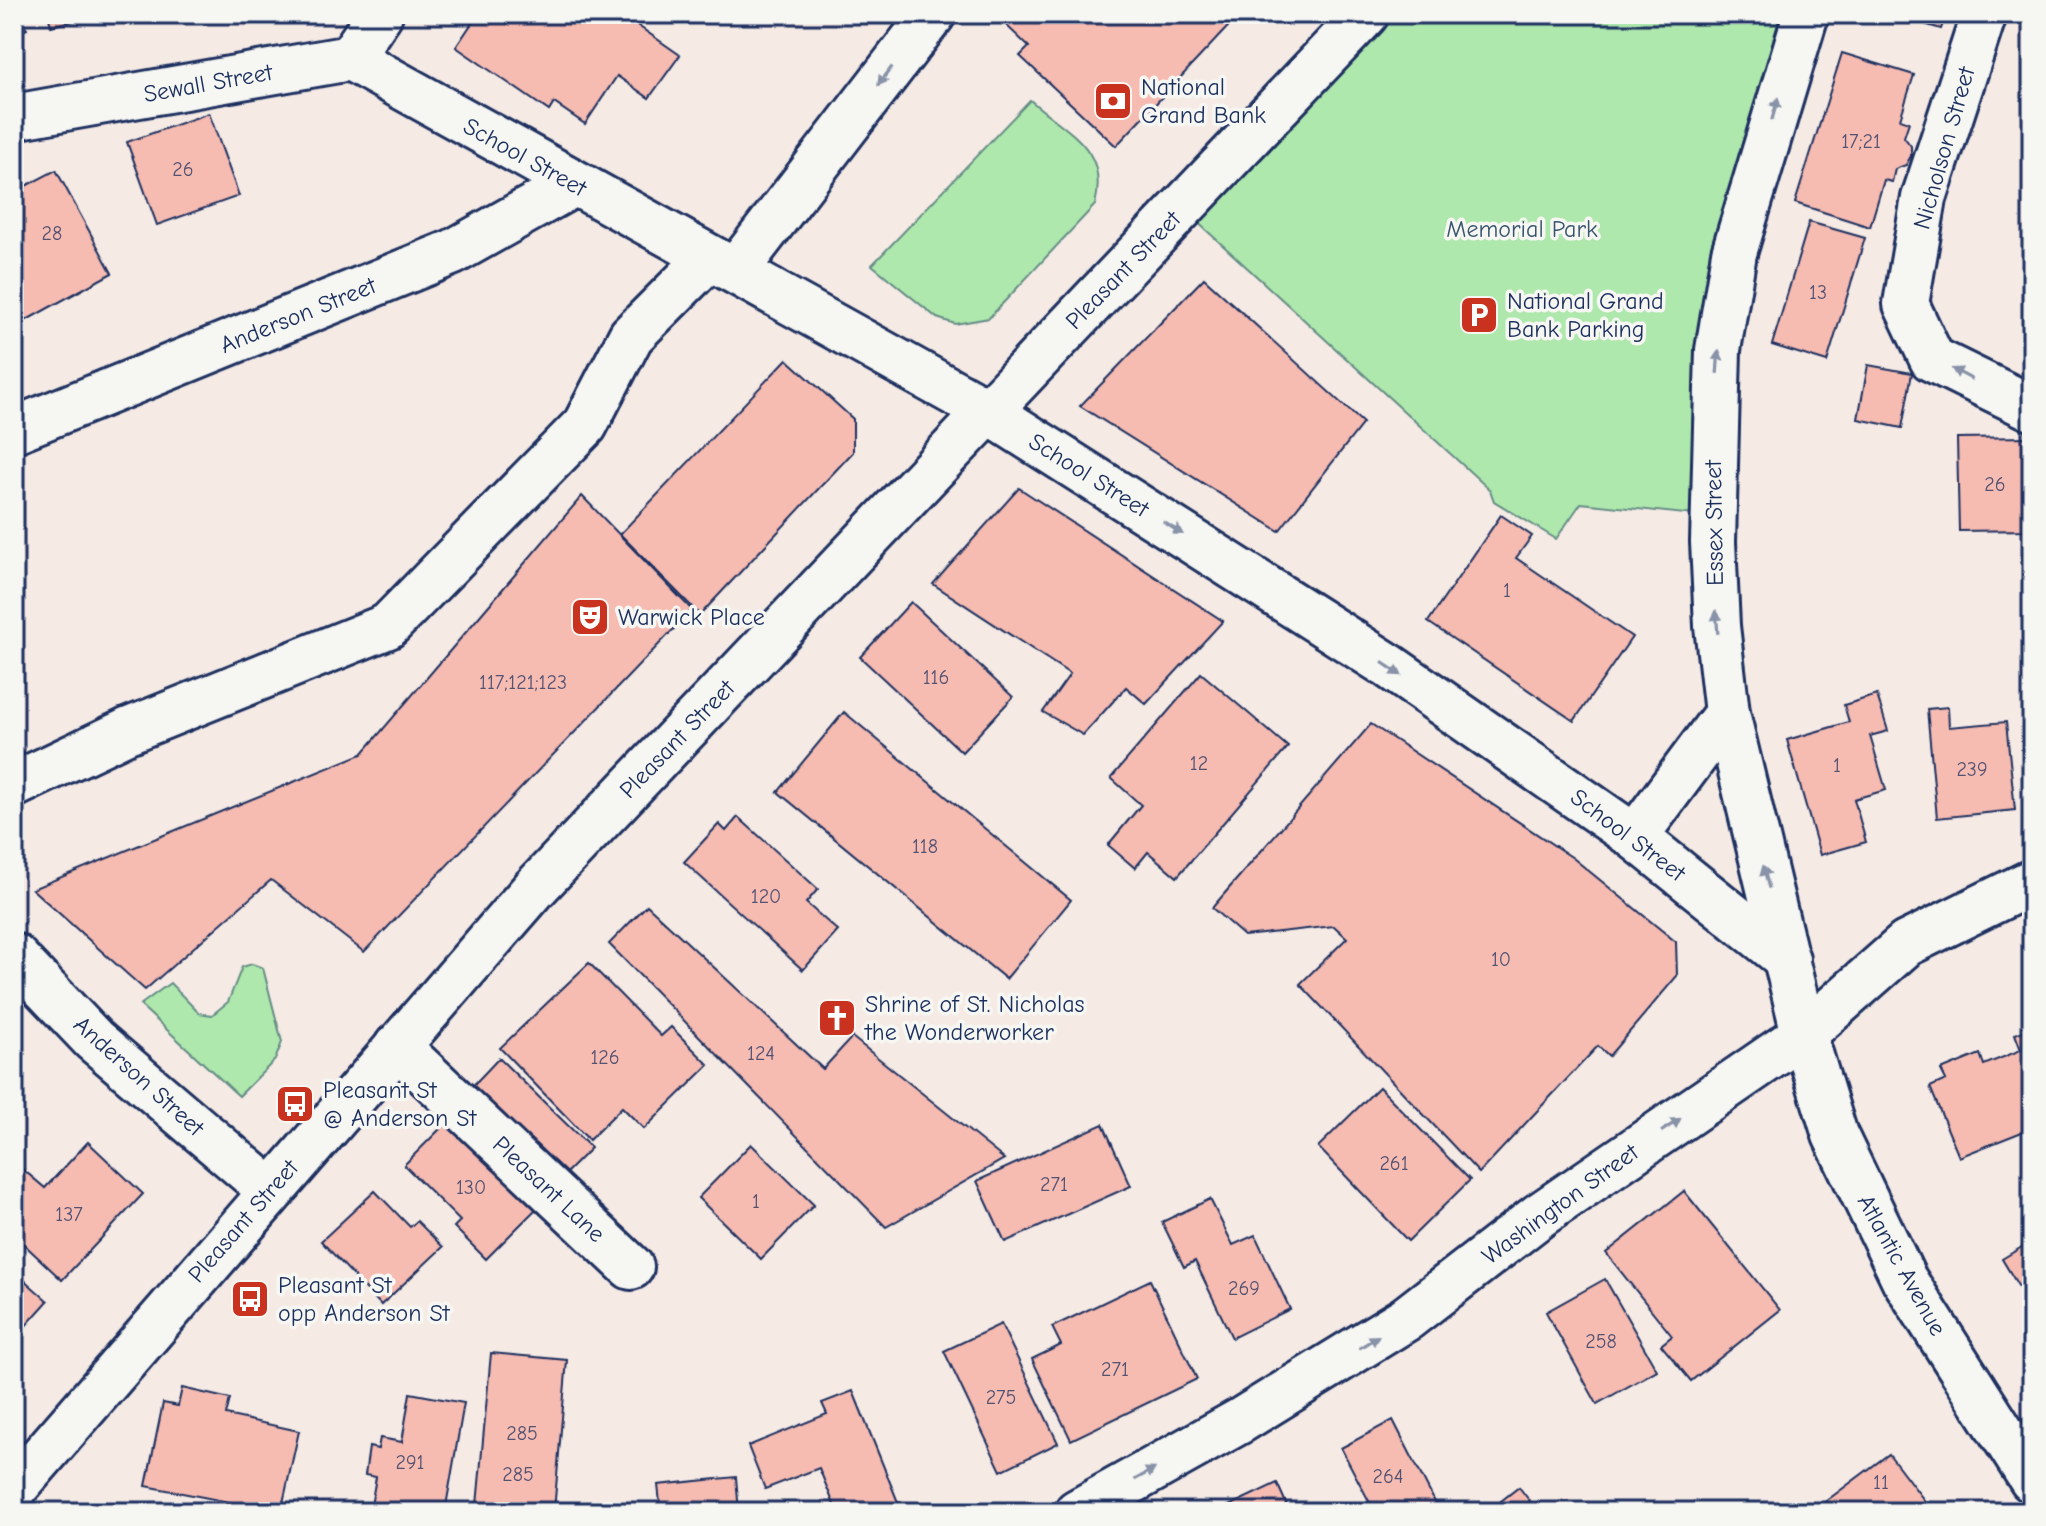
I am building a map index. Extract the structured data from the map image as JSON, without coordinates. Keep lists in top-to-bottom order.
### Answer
{
  "streets": {
    "main road": [
      "Sewall Street",
      "Nicholson Street",
      "School Street",
      "Pleasant Street",
      "Anderson Street",
      "Essex Street",
      "Pleasant Lane",
      "Washington Street",
      "Atlantic Avenue"
    ]
  },
  "crossings": [
    ["Sewall Street", "School Street"],
    ["School Street", "Pleasant Street"],
    ["School Street", "Anderson Street"],
    ["School Street", "Essex Street"],
    ["Pleasant Street", "Anderson Street"],
    ["Pleasant Street", "Pleasant Lane"],
    ["Essex Street", "Washington Street"],
    ["Essex Street", "Atlantic Avenue"],
    ["Washington Street", "Atlantic Avenue"]
  ],
  "one_way": [
    "Nicholson Street",
    "School Street",
    "Essex Street",
    "Washington Street"
  ],
  "parks": ["Memorial Park"],
  "places": {
    "bank": ["National Grand Bank"],
    "parking": ["National Grand Bank Parking"],
    "theatre": ["Warwick Place"],
    "church": ["Shrine of St. Nicholas the Wonderworker"],
    "bus stop": ["Pleasant St @ Anderson St", "Pleasant St opp Anderson St"]
  },
  "house_numbers": [
    "17;21",
    "26",
    "28",
    "13",
    "26",
    "1",
    "116",
    "117;121;123",
    "12",
    "1",
    "239",
    "118",
    "120",
    "10",
    "124",
    "126",
    "261",
    "271",
    "130",
    "1",
    "137",
    "269",
    "258",
    "271",
    "275",
    "285",
    "291",
    "285",
    "264",
    "11"
  ]
}
